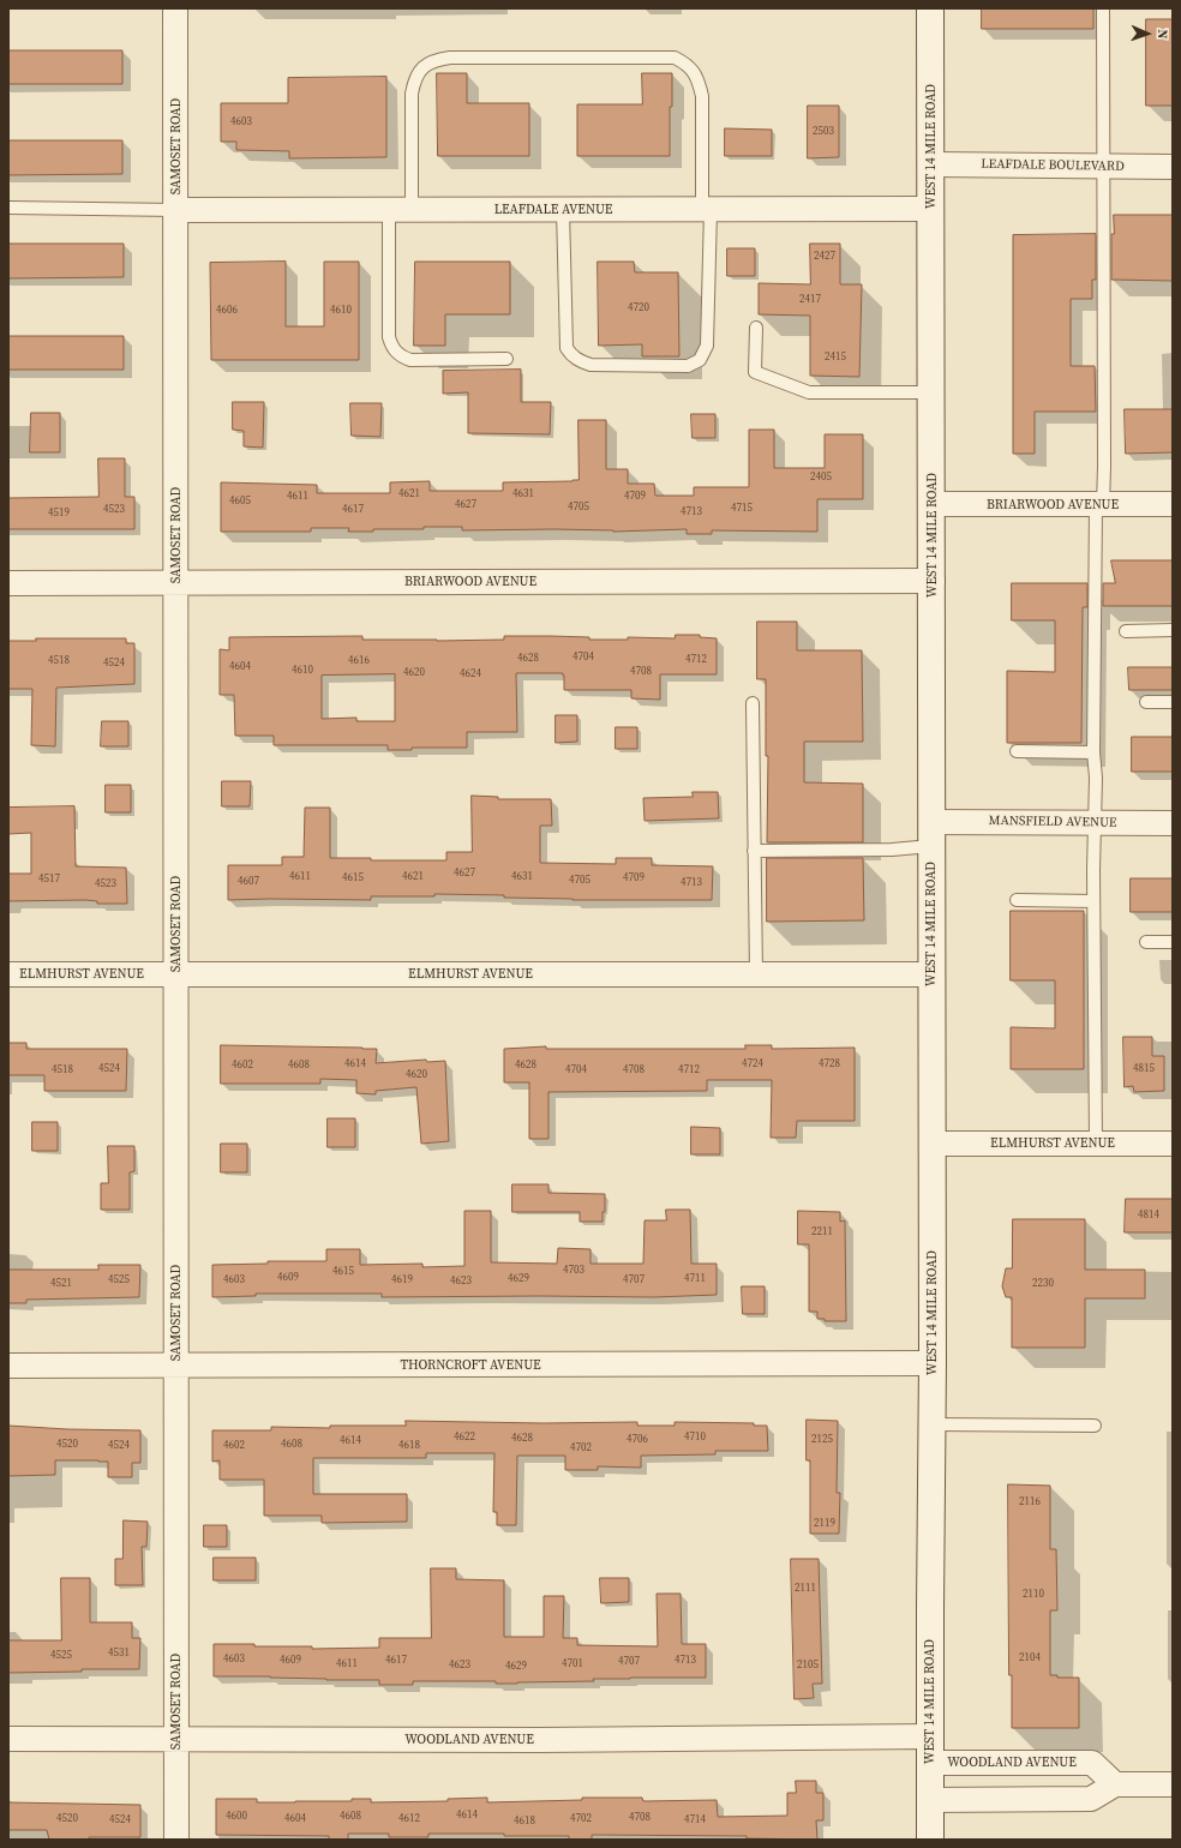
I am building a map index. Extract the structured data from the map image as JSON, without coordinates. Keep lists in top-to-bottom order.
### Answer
{
  "streets": {
    "main road": ["WEST 14 MILE ROAD"],
    "street": [
      "SAMOSET ROAD",
      "LEAFDALE BOULEVARD",
      "LEAFDALE AVENUE",
      "BRIARWOOD AVENUE",
      "MANSFIELD AVENUE",
      "ELMHURST AVENUE",
      "THORNCROFT AVENUE",
      "WOODLAND AVENUE"
    ]
  },
  "crossings": [
    ["SAMOSET ROAD", "LEAFDALE AVENUE"],
    ["SAMOSET ROAD", "BRIARWOOD AVENUE"],
    ["SAMOSET ROAD", "ELMHURST AVENUE"],
    ["SAMOSET ROAD", "THORNCROFT AVENUE"],
    ["SAMOSET ROAD", "WOODLAND AVENUE"],
    ["WEST 14 MILE ROAD", "LEAFDALE BOULEVARD"],
    ["WEST 14 MILE ROAD", "LEAFDALE AVENUE"],
    ["WEST 14 MILE ROAD", "BRIARWOOD AVENUE"],
    ["WEST 14 MILE ROAD", "MANSFIELD AVENUE"],
    ["WEST 14 MILE ROAD", "ELMHURST AVENUE"],
    ["WEST 14 MILE ROAD", "THORNCROFT AVENUE"],
    ["WEST 14 MILE ROAD", "WOODLAND AVENUE"]
  ],
  "house_numbers": [
    "4603",
    "2503",
    "2427",
    "2417",
    "4720",
    "4606",
    "4610",
    "2415",
    "2405",
    "4621",
    "4631",
    "4611",
    "4709",
    "4605",
    "4627",
    "4705",
    "4715",
    "4523",
    "4617",
    "4713",
    "4519",
    "4704",
    "4628",
    "4712",
    "4518",
    "4616",
    "4524",
    "4604",
    "4610",
    "4708",
    "4620",
    "4624",
    "4627",
    "4611",
    "4621",
    "4631",
    "4615",
    "4709",
    "4517",
    "4705",
    "4607",
    "4713",
    "4523",
    "4614",
    "4724",
    "4728",
    "4602",
    "4608",
    "4628",
    "4524",
    "4815",
    "4518",
    "4704",
    "4708",
    "4712",
    "4620",
    "4814",
    "2211",
    "4703",
    "4615",
    "4609",
    "4629",
    "4711",
    "4525",
    "4603",
    "4619",
    "4707",
    "4623",
    "4521",
    "2230",
    "4622",
    "4710",
    "4628",
    "4706",
    "2125",
    "4614",
    "4520",
    "4608",
    "4524",
    "4602",
    "4618",
    "4702",
    "2116",
    "2119",
    "2111",
    "2110",
    "4531",
    "4525",
    "2104",
    "4603",
    "4609",
    "4617",
    "4713",
    "4707",
    "4611",
    "4701",
    "4623",
    "2105",
    "4629",
    "4614",
    "4600",
    "4608",
    "4708",
    "4520",
    "4604",
    "4612",
    "4702",
    "4524",
    "4714",
    "4618"
  ],
  "north": "right"
}
